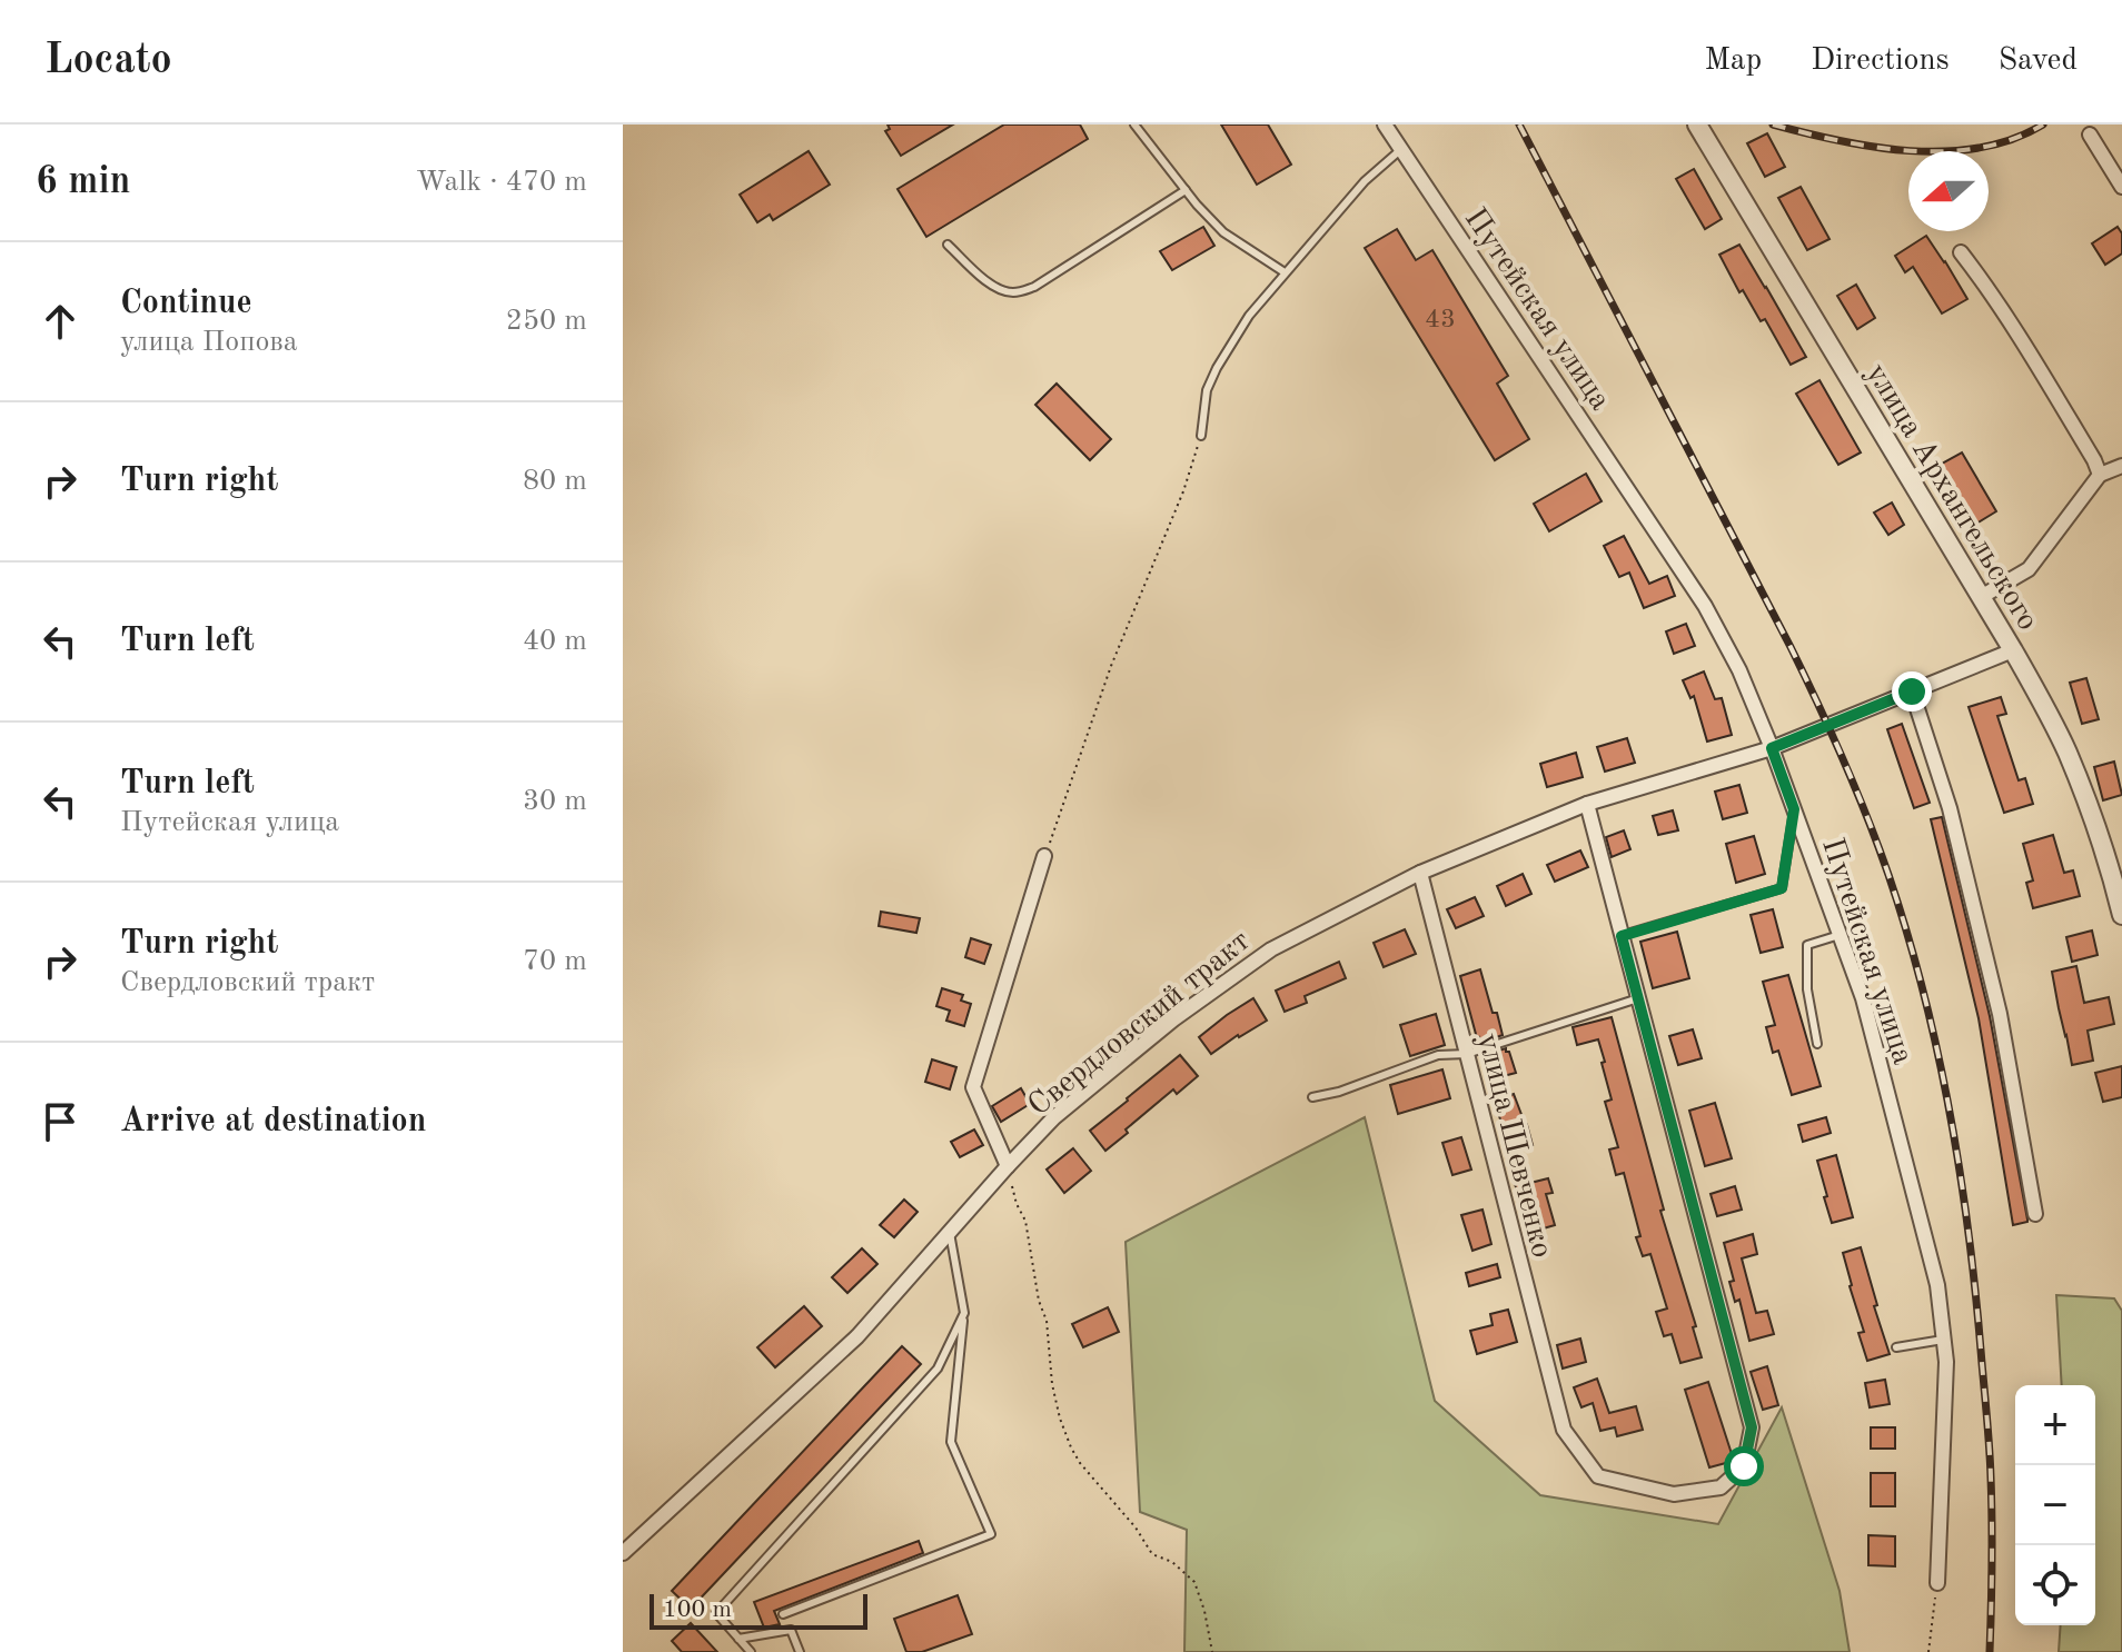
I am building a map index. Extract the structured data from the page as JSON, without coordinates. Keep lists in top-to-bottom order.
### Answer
{
  "streets": {
    "street": [
      "Путейская улица",
      "улица Архангельского",
      "Свердловский тракт",
      "улица Шевченко"
    ]
  },
  "crossings": [
    ["Путейская улица", "Свердловский тракт"],
    ["улица Архангельского", "Свердловский тракт"],
    ["Свердловский тракт", "улица Шевченко"]
  ],
  "house_numbers": ["43"],
  "scale_bar": "100 m",
  "north": "left",
  "page": {
    "header": "Locato",
    "nav": ["Map", "Directions", "Saved"],
    "heading": ["6 min", "Walk · 470 m"],
    "list": [
      ["Continue", "улица Попова", "250 m"],
      ["Turn right", "80 m"],
      ["Turn left", "40 m"],
      ["Turn left", "Путейская улица", "30 m"],
      ["Turn right", "Свердловский тракт", "70 m"],
      "Arrive at destination"
    ],
    "map_buttons": ["+", "−"],
    "scale": "100 m"
  }
}
